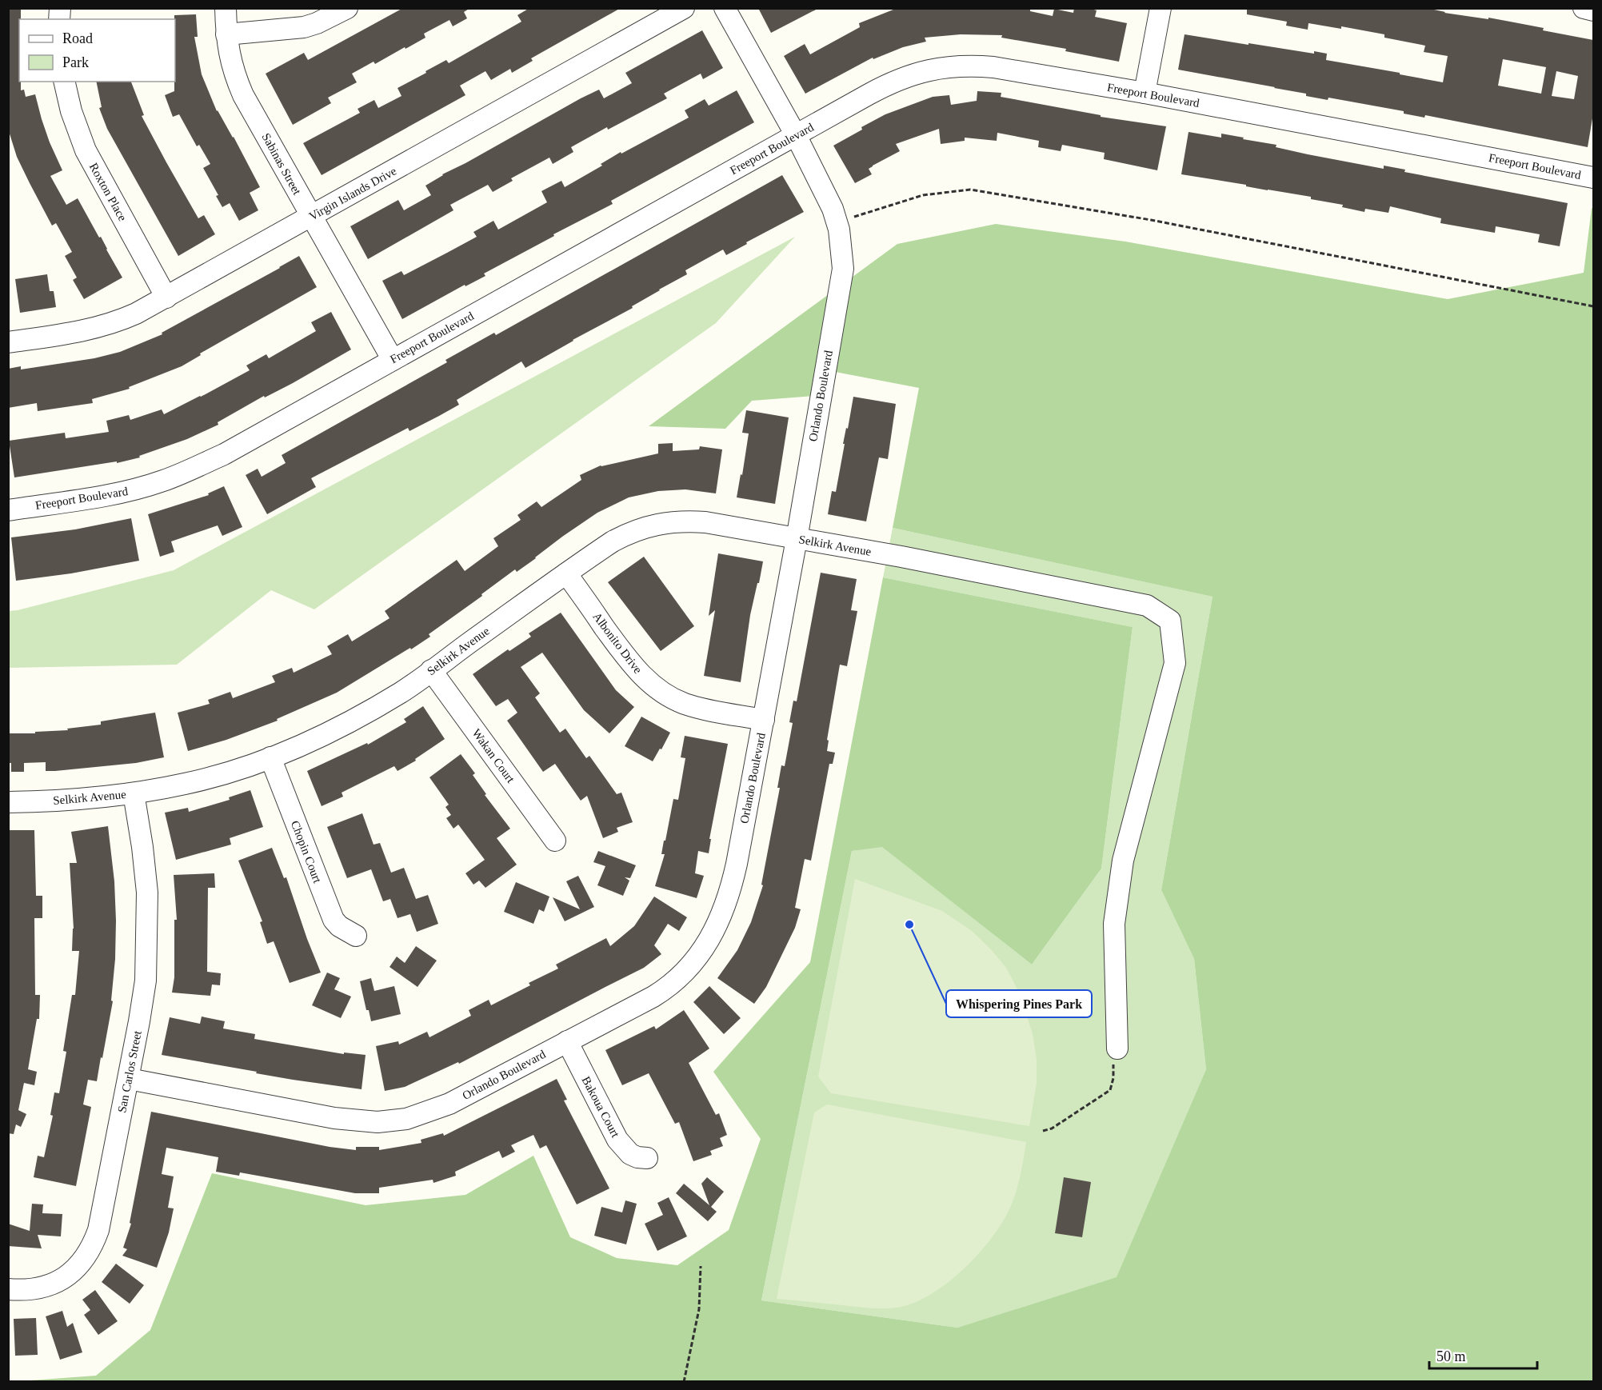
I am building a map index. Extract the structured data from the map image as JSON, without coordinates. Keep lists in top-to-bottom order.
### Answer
{
  "streets": {
    "street": [
      "Freeport Boulevard",
      "Sabinas Street",
      "Roxton Place",
      "Virgin Islands Drive",
      "Orlando Boulevard",
      "Selkirk Avenue",
      "Albonito Drive",
      "Wakan Court",
      "Chopin Court",
      "San Carlos Street",
      "Bakoua Court"
    ]
  },
  "crossings": [
    ["Freeport Boulevard", "Sabinas Street"],
    ["Freeport Boulevard", "Orlando Boulevard"],
    ["Sabinas Street", "Virgin Islands Drive"],
    ["Roxton Place", "Virgin Islands Drive"],
    ["Orlando Boulevard", "Selkirk Avenue"],
    ["Orlando Boulevard", "Albonito Drive"],
    ["Orlando Boulevard", "San Carlos Street"],
    ["Orlando Boulevard", "Bakoua Court"],
    ["Selkirk Avenue", "Albonito Drive"],
    ["Selkirk Avenue", "Wakan Court"],
    ["Selkirk Avenue", "Chopin Court"],
    ["Selkirk Avenue", "San Carlos Street"]
  ],
  "places": ["Whispering Pines Park"],
  "legend": ["Road", "Park"],
  "scale_bar": "50 m"
}
